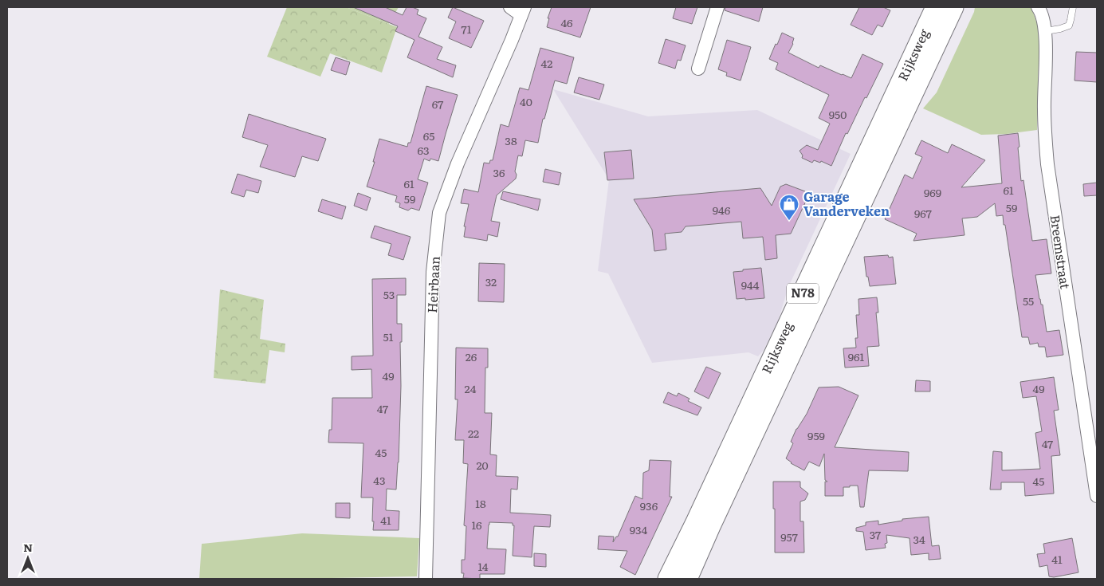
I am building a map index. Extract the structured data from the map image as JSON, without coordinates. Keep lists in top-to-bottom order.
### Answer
{
  "streets": {
    "main road": ["Rijksweg", "N78"],
    "street": ["Breemstraat", "Heirbaan"]
  },
  "places": {
    "shop": ["Garage Vanderveken"]
  },
  "house_numbers": [
    "46",
    "71",
    "42",
    "40",
    "67",
    "950",
    "65",
    "38",
    "63",
    "36",
    "61",
    "61",
    "969",
    "59",
    "59",
    "946",
    "967",
    "32",
    "944",
    "53",
    "55",
    "51",
    "26",
    "961",
    "49",
    "24",
    "49",
    "47",
    "22",
    "959",
    "47",
    "45",
    "20",
    "43",
    "45",
    "18",
    "936",
    "41",
    "16",
    "934",
    "37",
    "957",
    "34",
    "41",
    "14"
  ],
  "north": "top"
}
